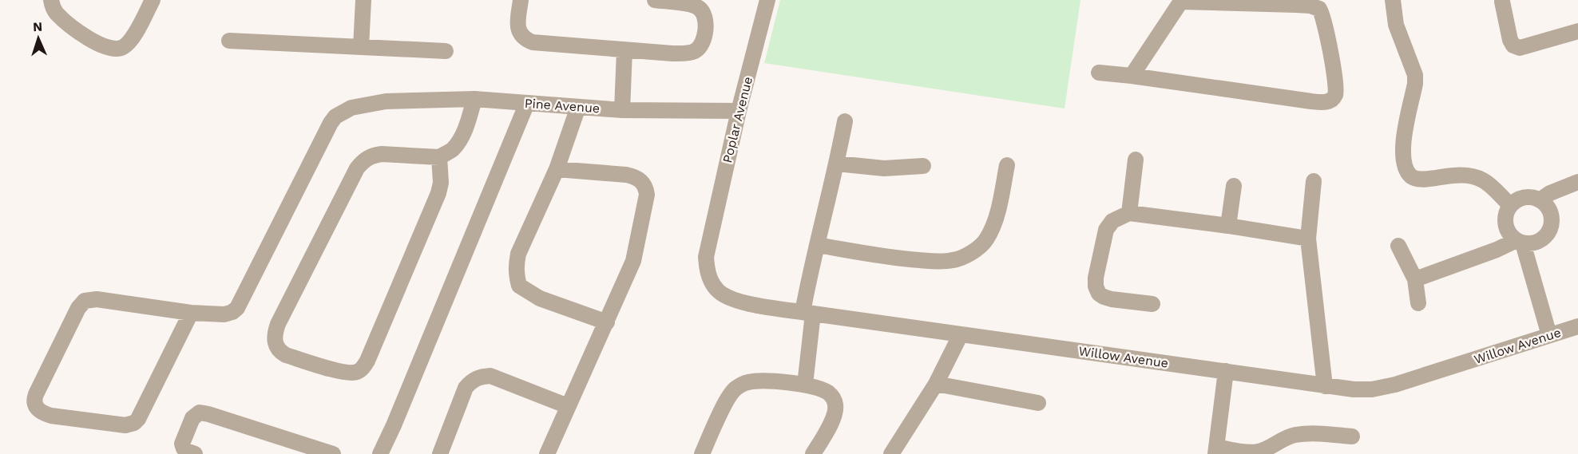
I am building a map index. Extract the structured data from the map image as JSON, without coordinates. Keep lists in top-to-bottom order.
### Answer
{
  "streets": {
    "street": ["Pine Avenue", "Poplar Avenue", "Willow Avenue"]
  },
  "crossings": [
    ["Pine Avenue", "Poplar Avenue"],
    ["Poplar Avenue", "Willow Avenue"]
  ],
  "north": "top"
}
